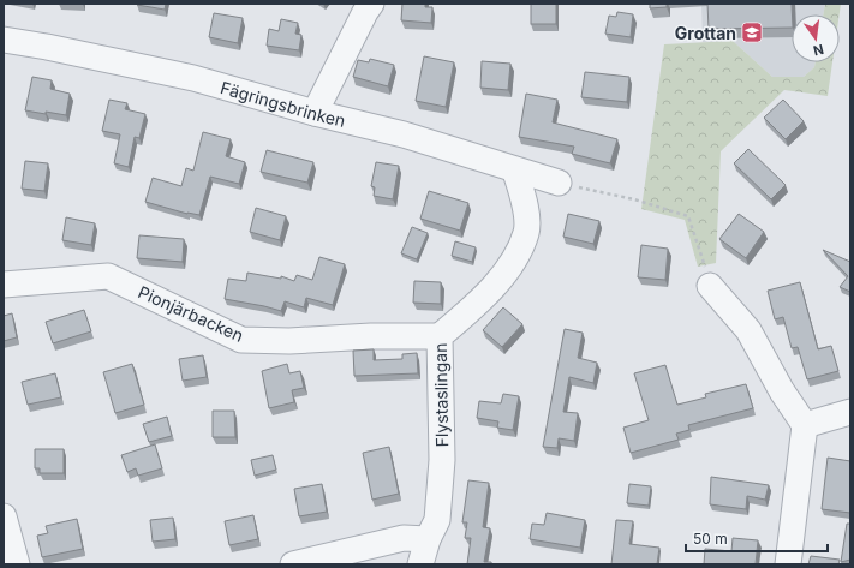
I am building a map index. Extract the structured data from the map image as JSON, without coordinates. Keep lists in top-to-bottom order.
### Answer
{
  "streets": {
    "street": ["Fägringsbrinken", "Pionjärbacken", "Flystaslingan"]
  },
  "crossings": [
    ["Fägringsbrinken", "Flystaslingan"],
    ["Pionjärbacken", "Flystaslingan"]
  ],
  "places": {
    "school or university": ["Grottan"]
  },
  "scale_bar": "50 m",
  "north": "bottom"
}
